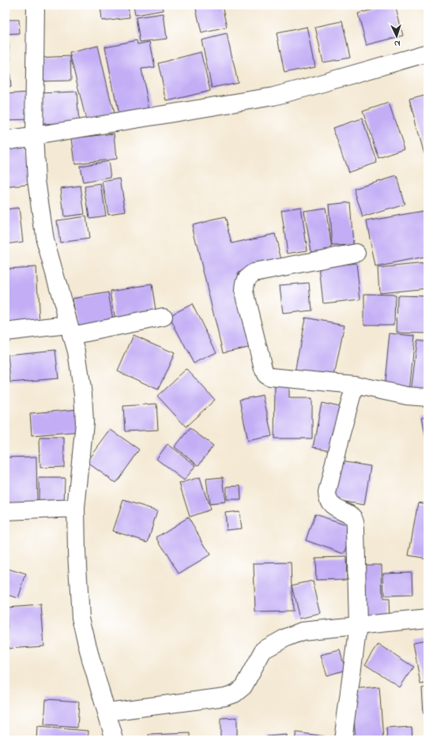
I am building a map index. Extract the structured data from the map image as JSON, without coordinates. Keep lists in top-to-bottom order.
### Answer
{
  "north": "bottom"
}
